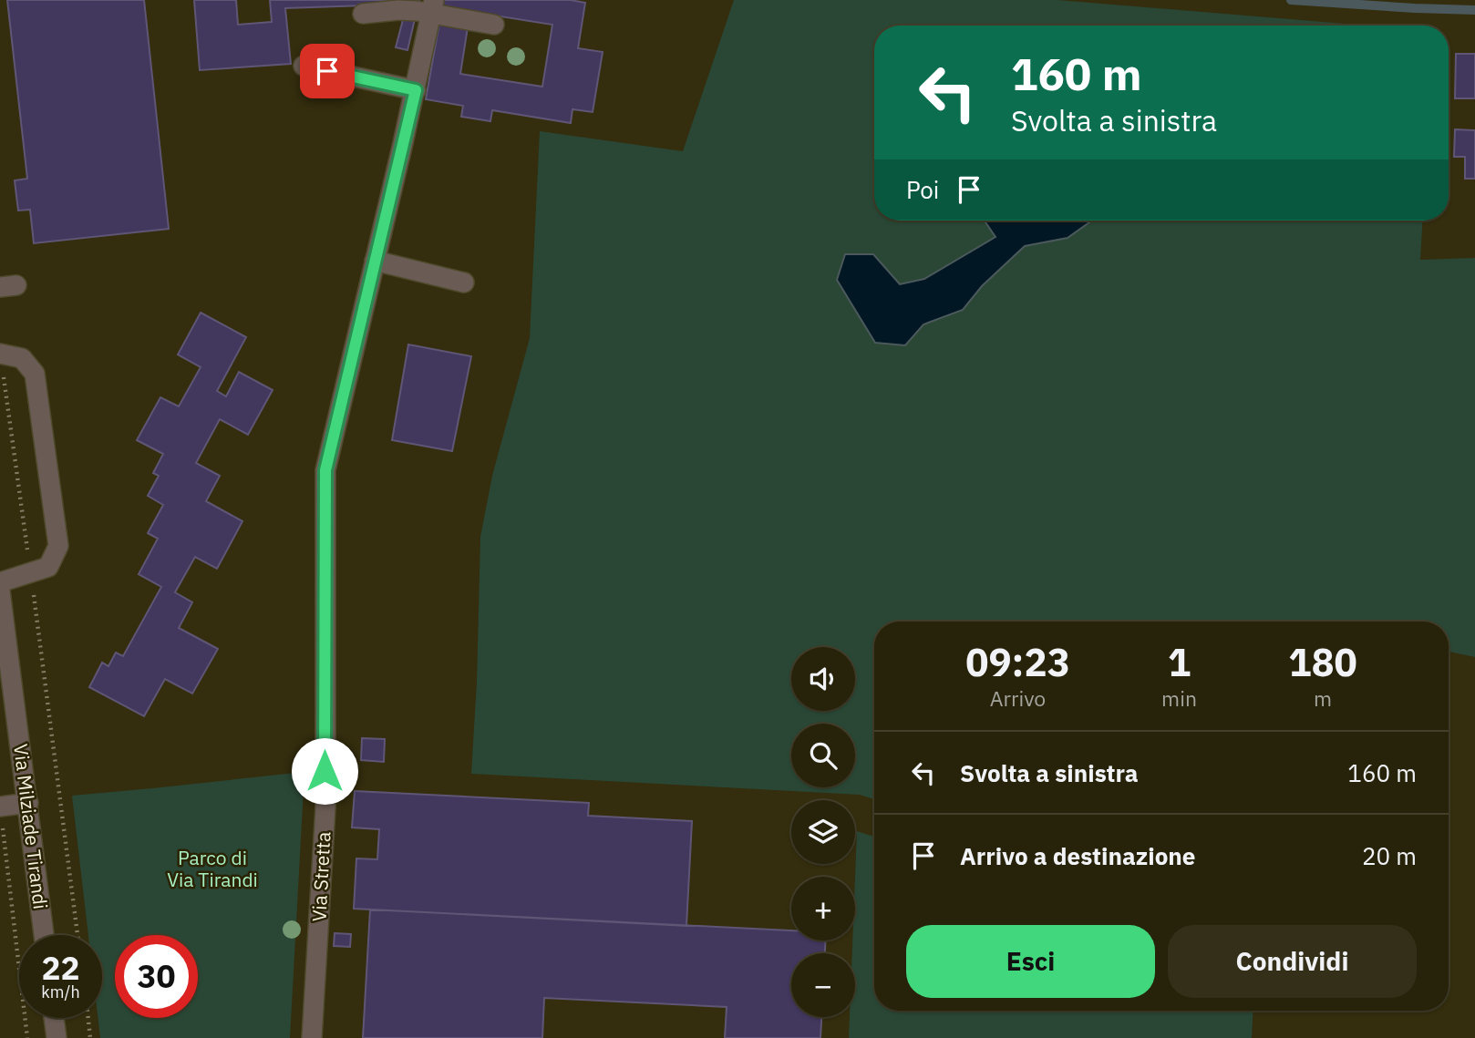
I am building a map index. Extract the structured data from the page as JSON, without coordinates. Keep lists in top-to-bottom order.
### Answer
{
  "streets": {
    "street": ["Via Milziade Tirandi", "Via Stretta"]
  },
  "parks": ["Parco di Via Tirandi"],
  "page": {
    "turn": ["160 m", "Svolta a sinistra"],
    "then": "Poi",
    "eta": [
      "09:23",
      "Arrivo",
      "1",
      "min",
      "180",
      "m"
    ],
    "map_buttons": ["+", "−"],
    "list": [
      {
        "name": "Svolta a sinistra",
        "value": "160 m"
      },
      {
        "name": "Arrivo a destinazione",
        "value": "20 m"
      }
    ],
    "buttons": ["Esci", "Condividi"],
    "speed": "22 km/h",
    "limit": "30"
  }
}
